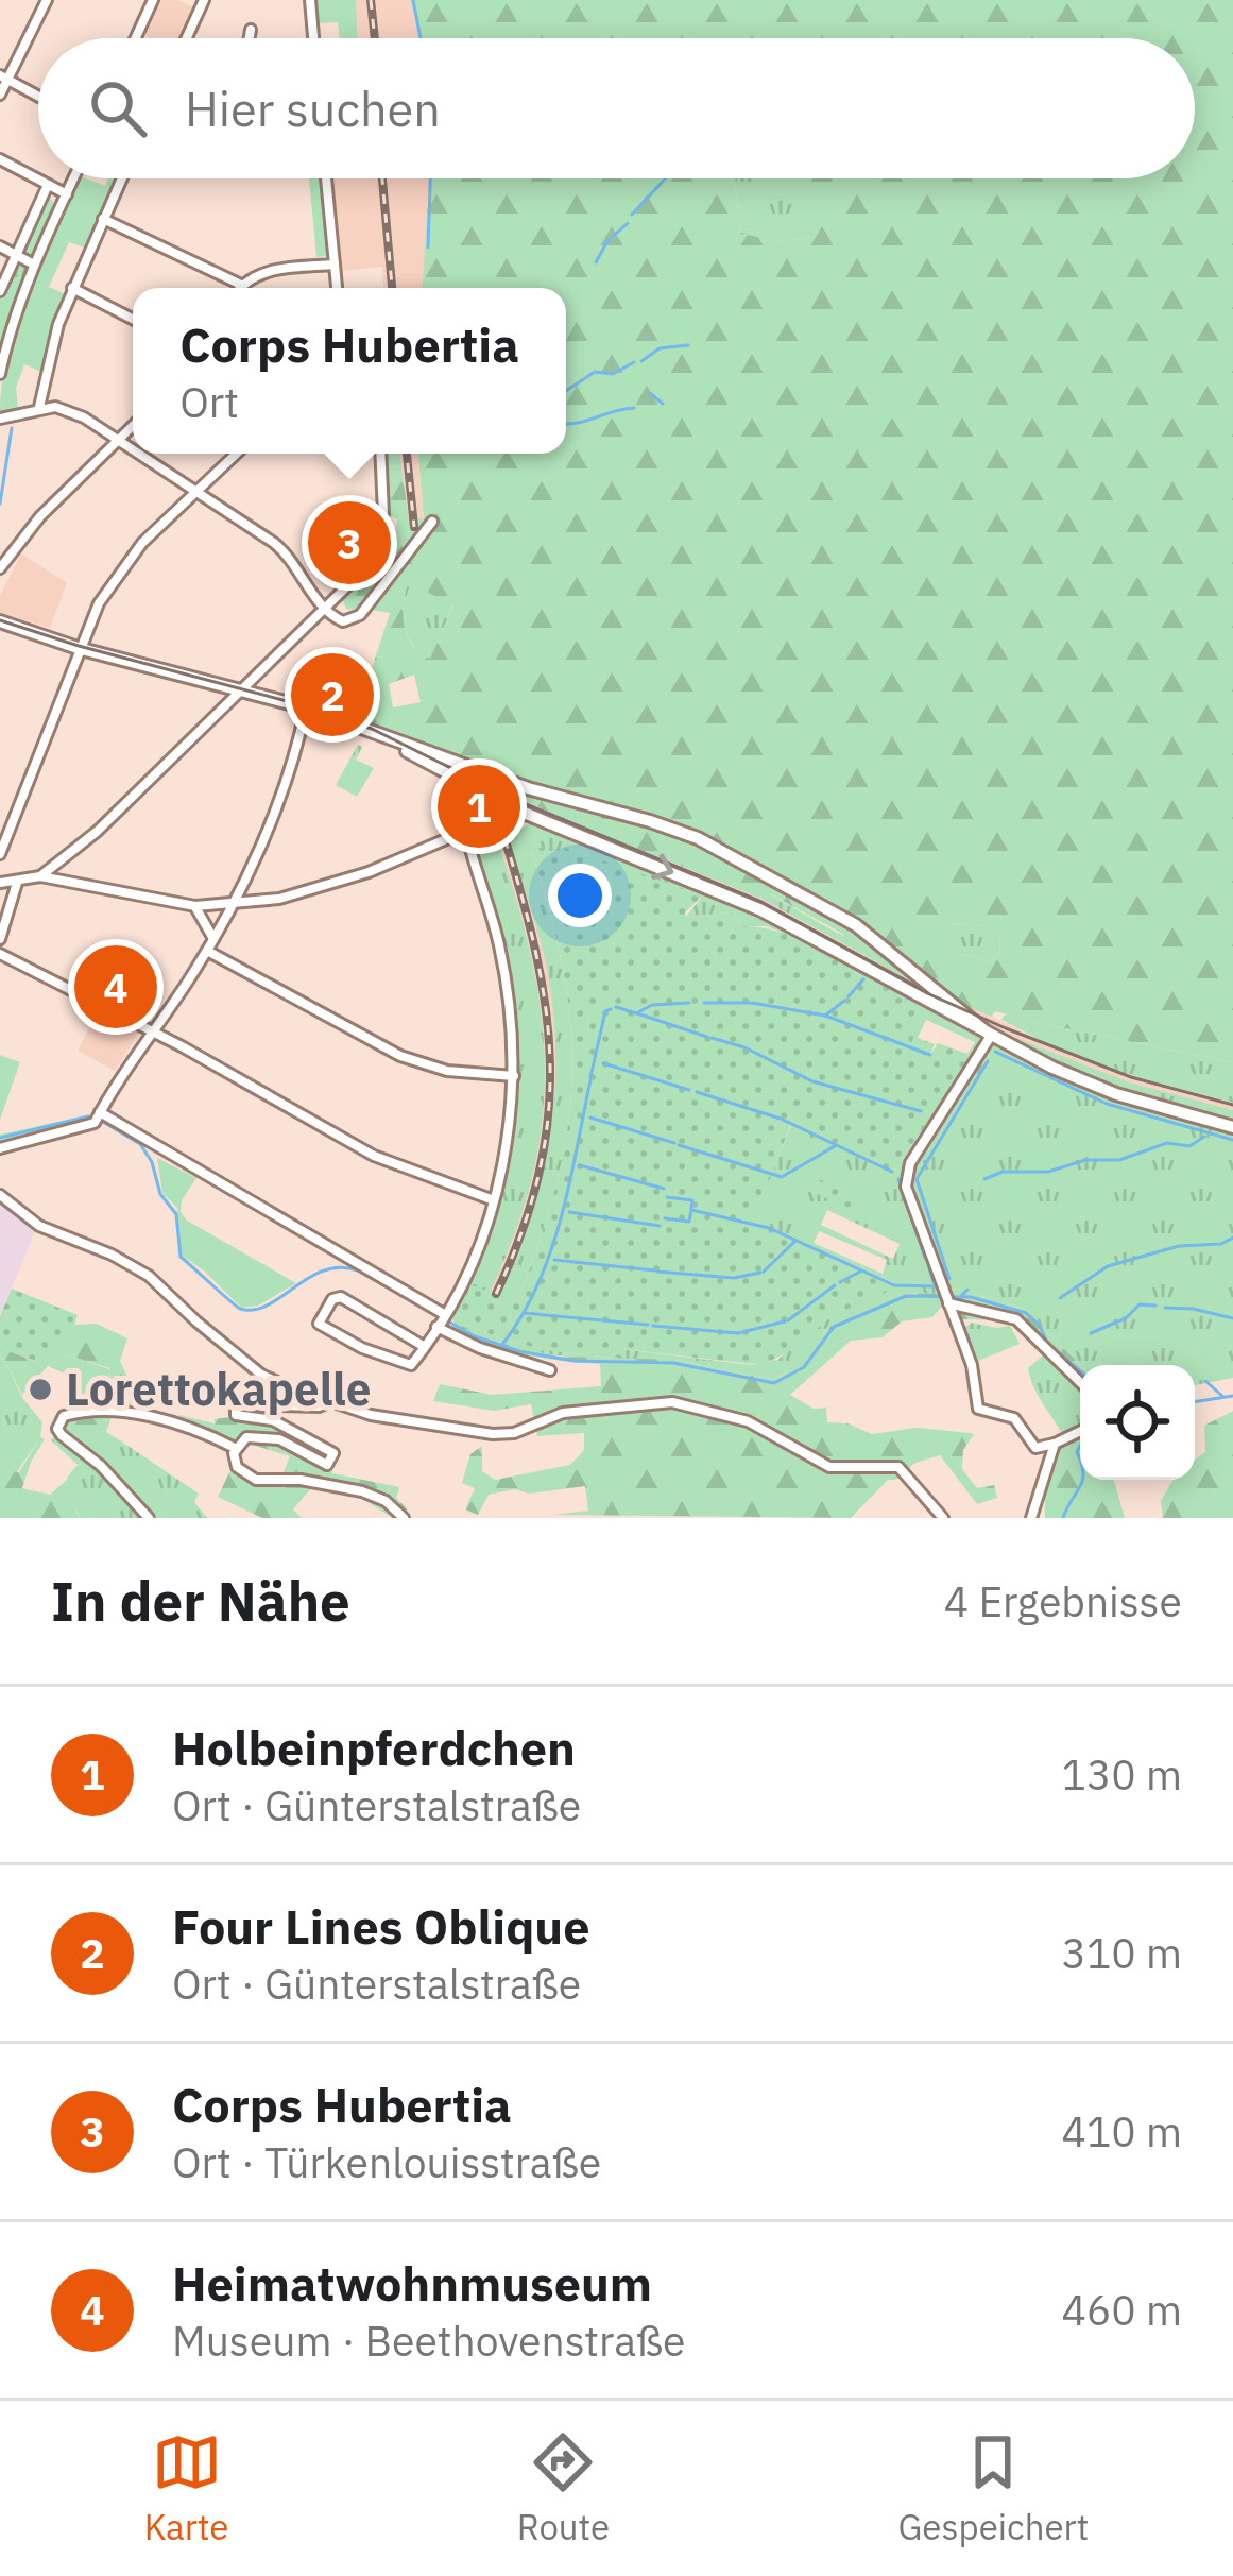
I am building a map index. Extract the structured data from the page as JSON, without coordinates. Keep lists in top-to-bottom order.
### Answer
{
  "places": ["Lorettokapelle"],
  "page": {
    "search": "Hier suchen",
    "popup": ["Corps Hubertia", "Ort"],
    "pins": [
      "3",
      "2",
      "1",
      "4"
    ],
    "heading": ["In der Nähe", "4 Ergebnisse"],
    "list": [
      {
        "mark": "1",
        "name": "Holbeinpferdchen",
        "note": "Ort · Günterstalstraße",
        "value": "130 m"
      },
      {
        "mark": "2",
        "name": "Four Lines Oblique",
        "note": "Ort · Günterstalstraße",
        "value": "310 m"
      },
      {
        "mark": "3",
        "name": "Corps Hubertia",
        "note": "Ort · Türkenlouisstraße",
        "value": "410 m"
      },
      {
        "mark": "4",
        "name": "Heimatwohnmuseum",
        "note": "Museum · Beethovenstraße",
        "value": "460 m"
      }
    ],
    "nav": ["Karte", "Route", "Gespeichert"]
  }
}
